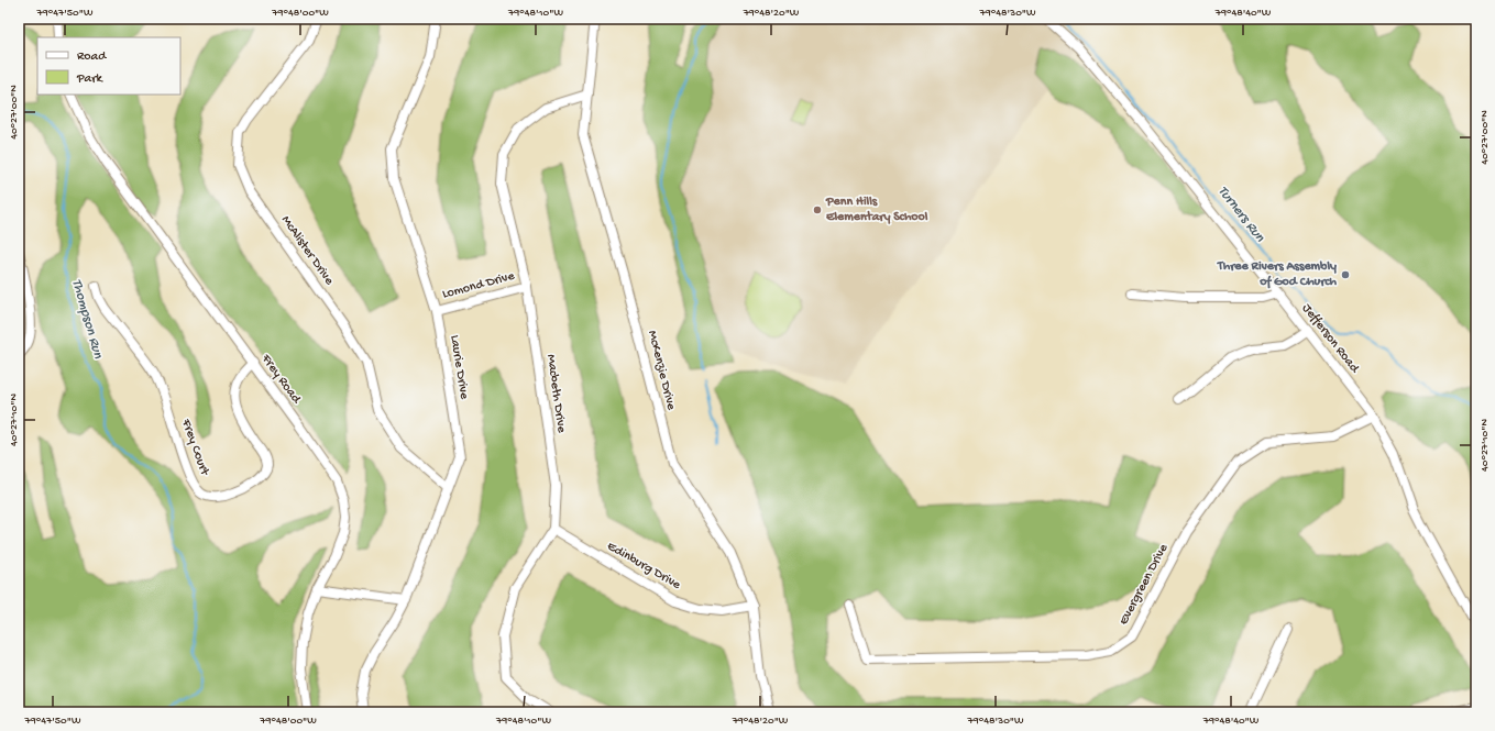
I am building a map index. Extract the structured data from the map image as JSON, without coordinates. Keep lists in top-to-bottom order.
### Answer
{
  "streets": {
    "street": [
      "McAlister Drive",
      "Lomond Drive",
      "Jefferson Road",
      "Laurie Drive",
      "McKenzie Drive",
      "Frey Road",
      "Macbeth Drive",
      "Frey Court",
      "Edinburg Drive",
      "Evergreen Drive"
    ]
  },
  "crossings": [
    ["McAlister Drive", "Laurie Drive"],
    ["Lomond Drive", "Laurie Drive"],
    ["Lomond Drive", "Macbeth Drive"],
    ["Jefferson Road", "Evergreen Drive"],
    ["McKenzie Drive", "Macbeth Drive"],
    ["McKenzie Drive", "Edinburg Drive"],
    ["Frey Road", "Frey Court"],
    ["Macbeth Drive", "Edinburg Drive"]
  ],
  "water": ["Turners Run", "Thompson Run"],
  "places": ["Penn Hills Elementary School", "Three Rivers Assembly of God Church"],
  "legend": ["Road", "Park"],
  "coordinates": [
    "79°47'50\"W",
    "79°48'00\"W",
    "79°48'10\"W",
    "79°48'20\"W",
    "79°48'30\"W",
    "79°48'40\"W",
    "40°27'00\"N",
    "40°27'10\"N"
  ]
}
